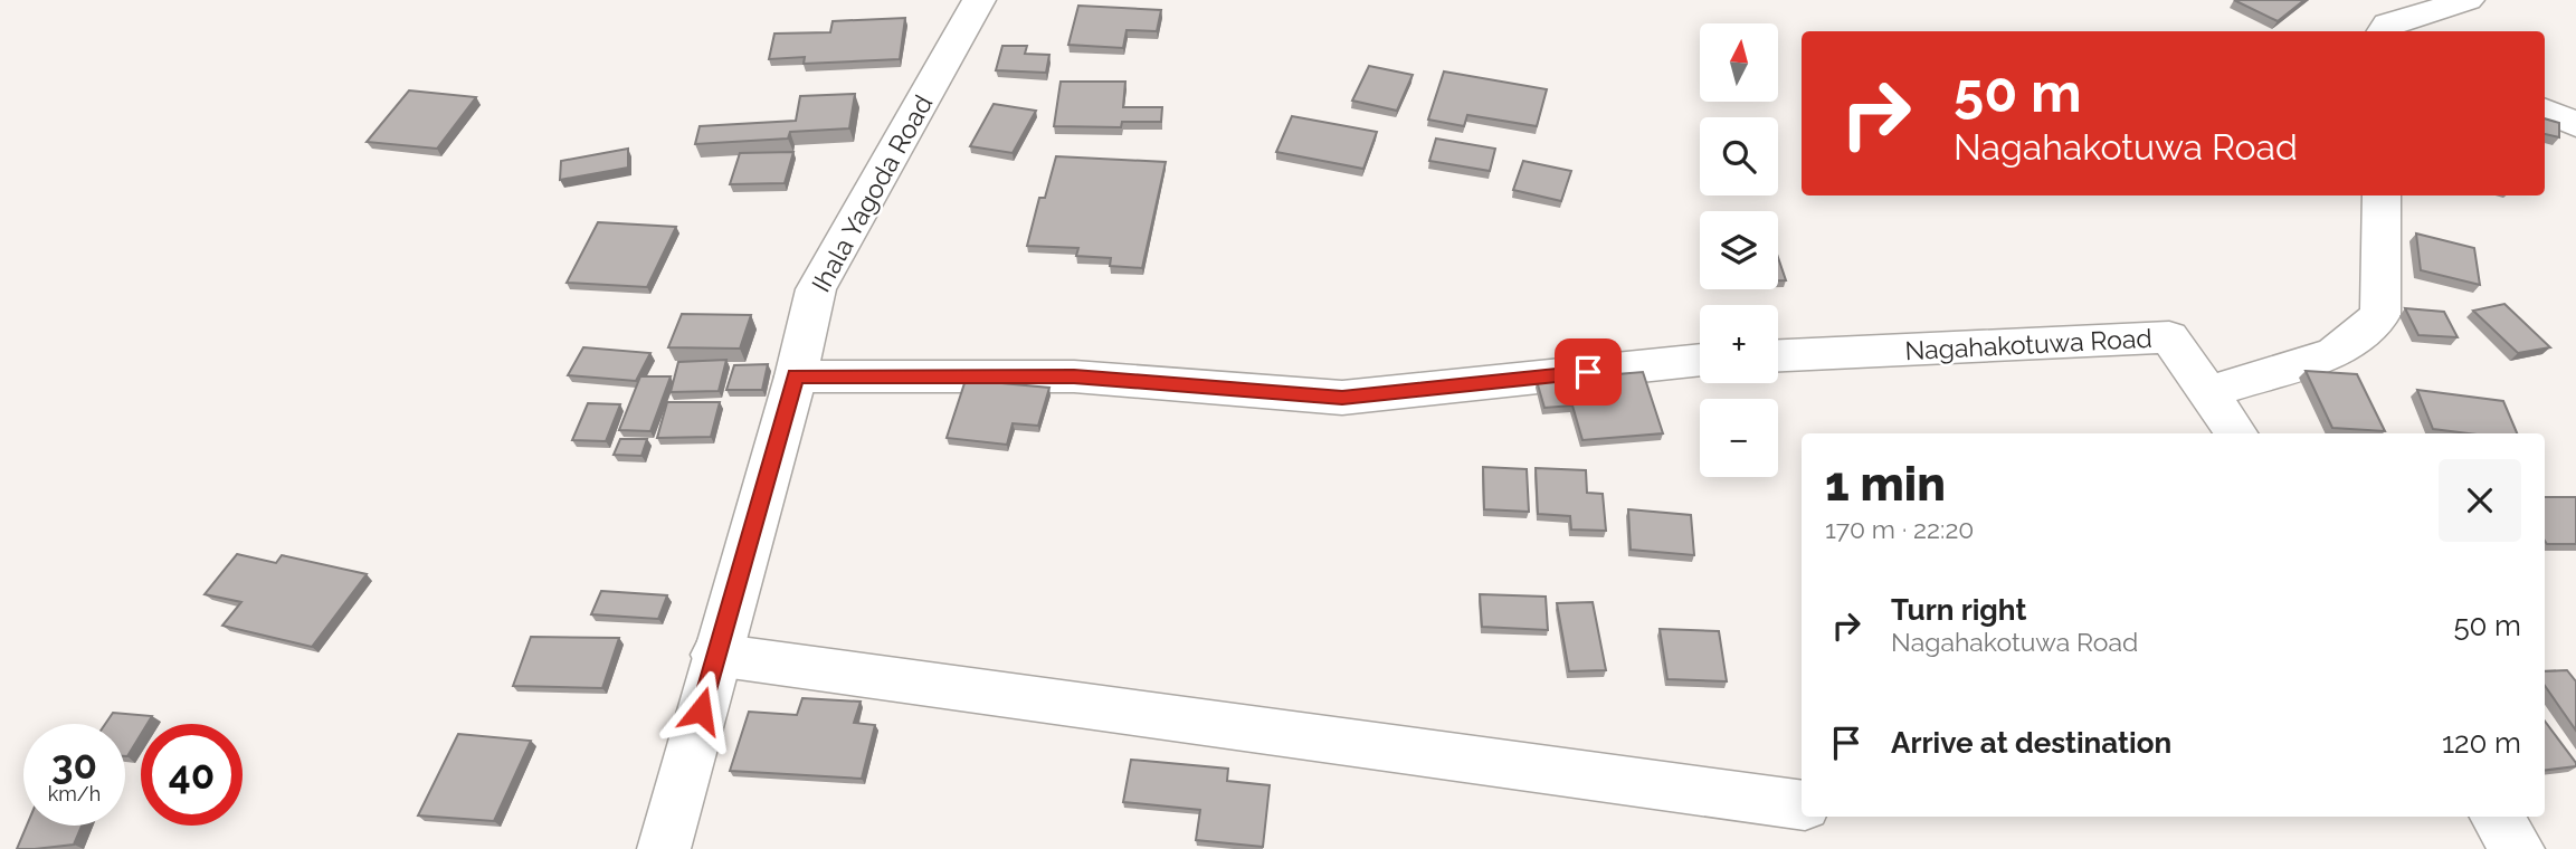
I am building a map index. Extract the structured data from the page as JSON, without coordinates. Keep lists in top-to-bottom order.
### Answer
{
  "streets": {
    "street": ["Ihala Yagoda Road", "Nagahakotuwa Road"]
  },
  "north": "top",
  "page": {
    "map_buttons": ["+", "−"],
    "turn": ["50 m", "Nagahakotuwa Road"],
    "heading": ["1 min", "170 m · 22:20"],
    "list": [
      {
        "name": "Turn right",
        "note": "Nagahakotuwa Road",
        "value": "50 m"
      },
      {
        "name": "Arrive at destination",
        "value": "120 m"
      }
    ],
    "speed": "30 km/h",
    "limit": "40"
  }
}
